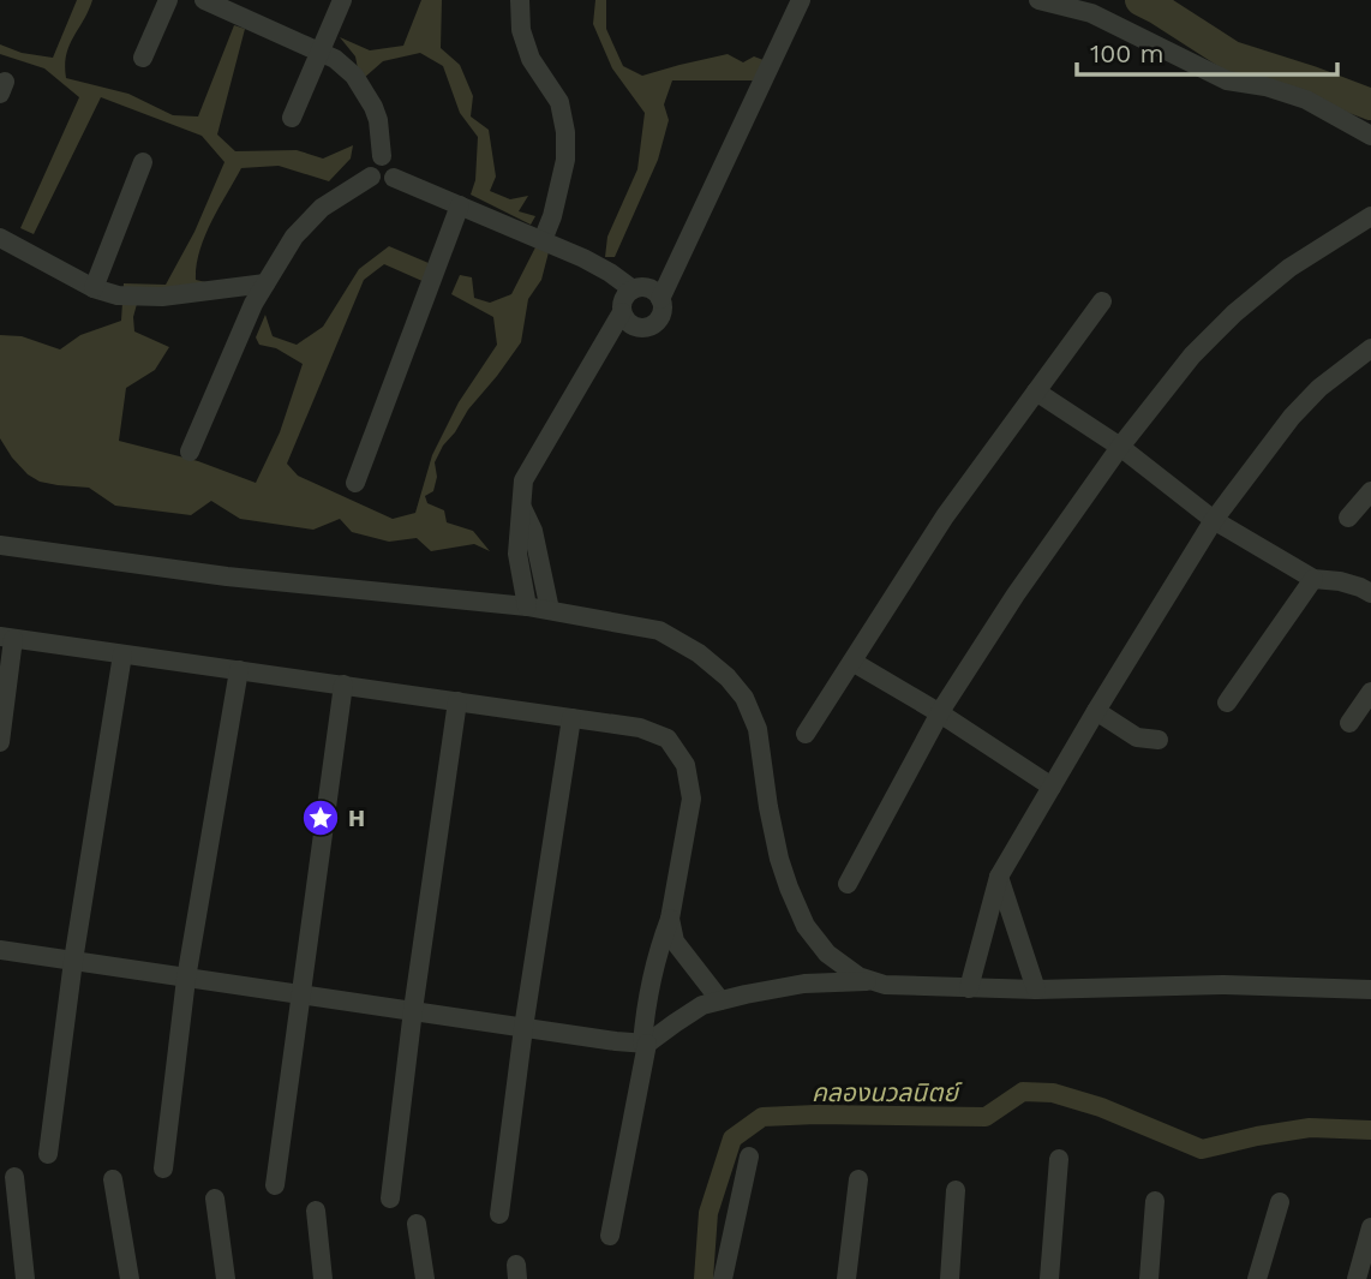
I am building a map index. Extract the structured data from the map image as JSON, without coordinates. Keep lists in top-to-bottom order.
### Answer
{
  "water": ["คลองนวลนิตย์"],
  "places": {
    "place": ["H"]
  },
  "scale_bar": "100 m"
}
